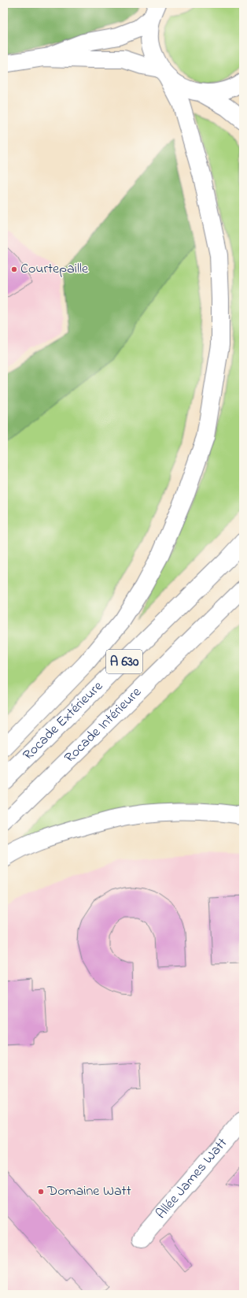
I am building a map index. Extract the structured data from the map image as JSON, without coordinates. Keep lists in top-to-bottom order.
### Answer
{
  "streets": {
    "main road": [
      "A 630",
      "Rocade Extérieure",
      "Rocade Intérieure",
      "Allée James Watt"
    ]
  },
  "places": ["Courtepaille", "Domaine Watt"]
}
